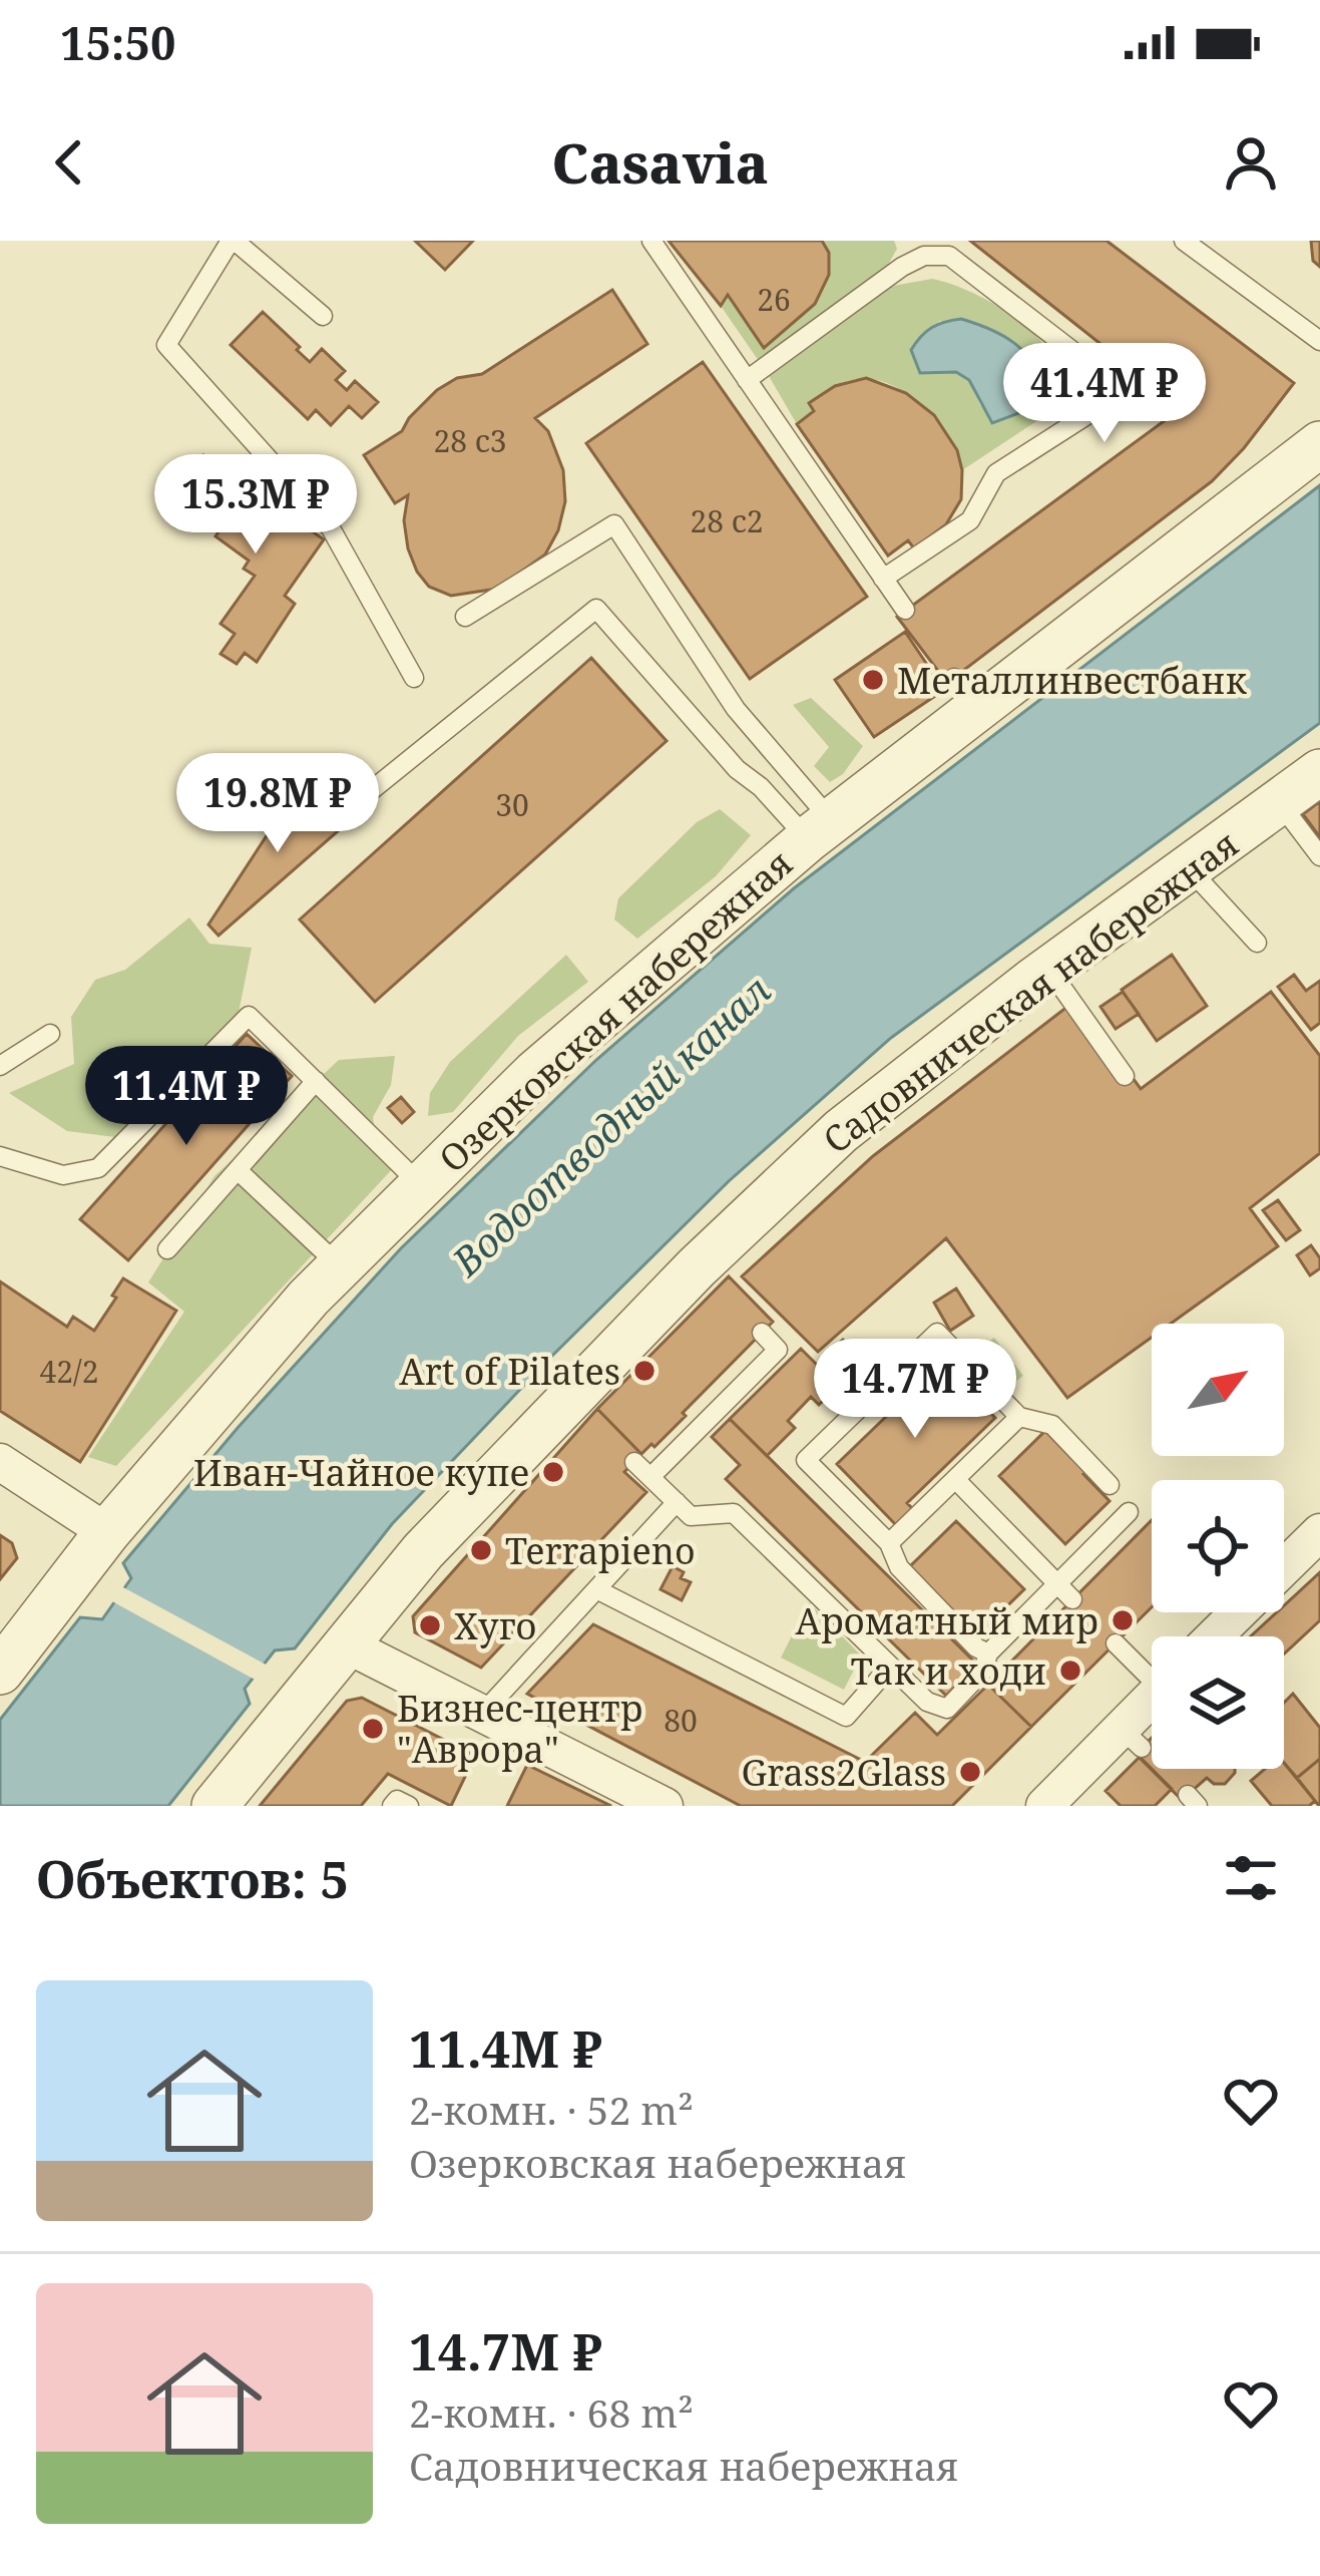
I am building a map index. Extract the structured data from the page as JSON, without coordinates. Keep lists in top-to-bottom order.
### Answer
{
  "streets": {
    "street": ["Садовническая набережная", "Озерковская набережная"]
  },
  "water": ["Водоотводный канал"],
  "places": [
    "Металлинвестбанк",
    "Art of Pilates",
    "Иван-Чайное купе",
    "Terrapieno",
    "Ароматный мир",
    "Хуго",
    "Так и ходи",
    "Бизнес-центр \"Аврора\"",
    "Grass2Glass"
  ],
  "house_numbers": [
    "26",
    "28 с3",
    "28 с2",
    "30",
    "42/2",
    "80"
  ],
  "north": "top right",
  "page": {
    "status": "15:50",
    "header": "Casavia",
    "price": [
      "41.4M ₽",
      "15.3M ₽",
      "19.8M ₽",
      "11.4M ₽",
      "14.7M ₽"
    ],
    "heading": "Объектов: 5",
    "list": [
      {
        "name": "11.4M ₽",
        "note": "2-комн. · 52 m² · Озерковская набережная"
      },
      {
        "name": "14.7M ₽",
        "note": "2-комн. · 68 m² · Садовническая набережная"
      }
    ]
  }
}
